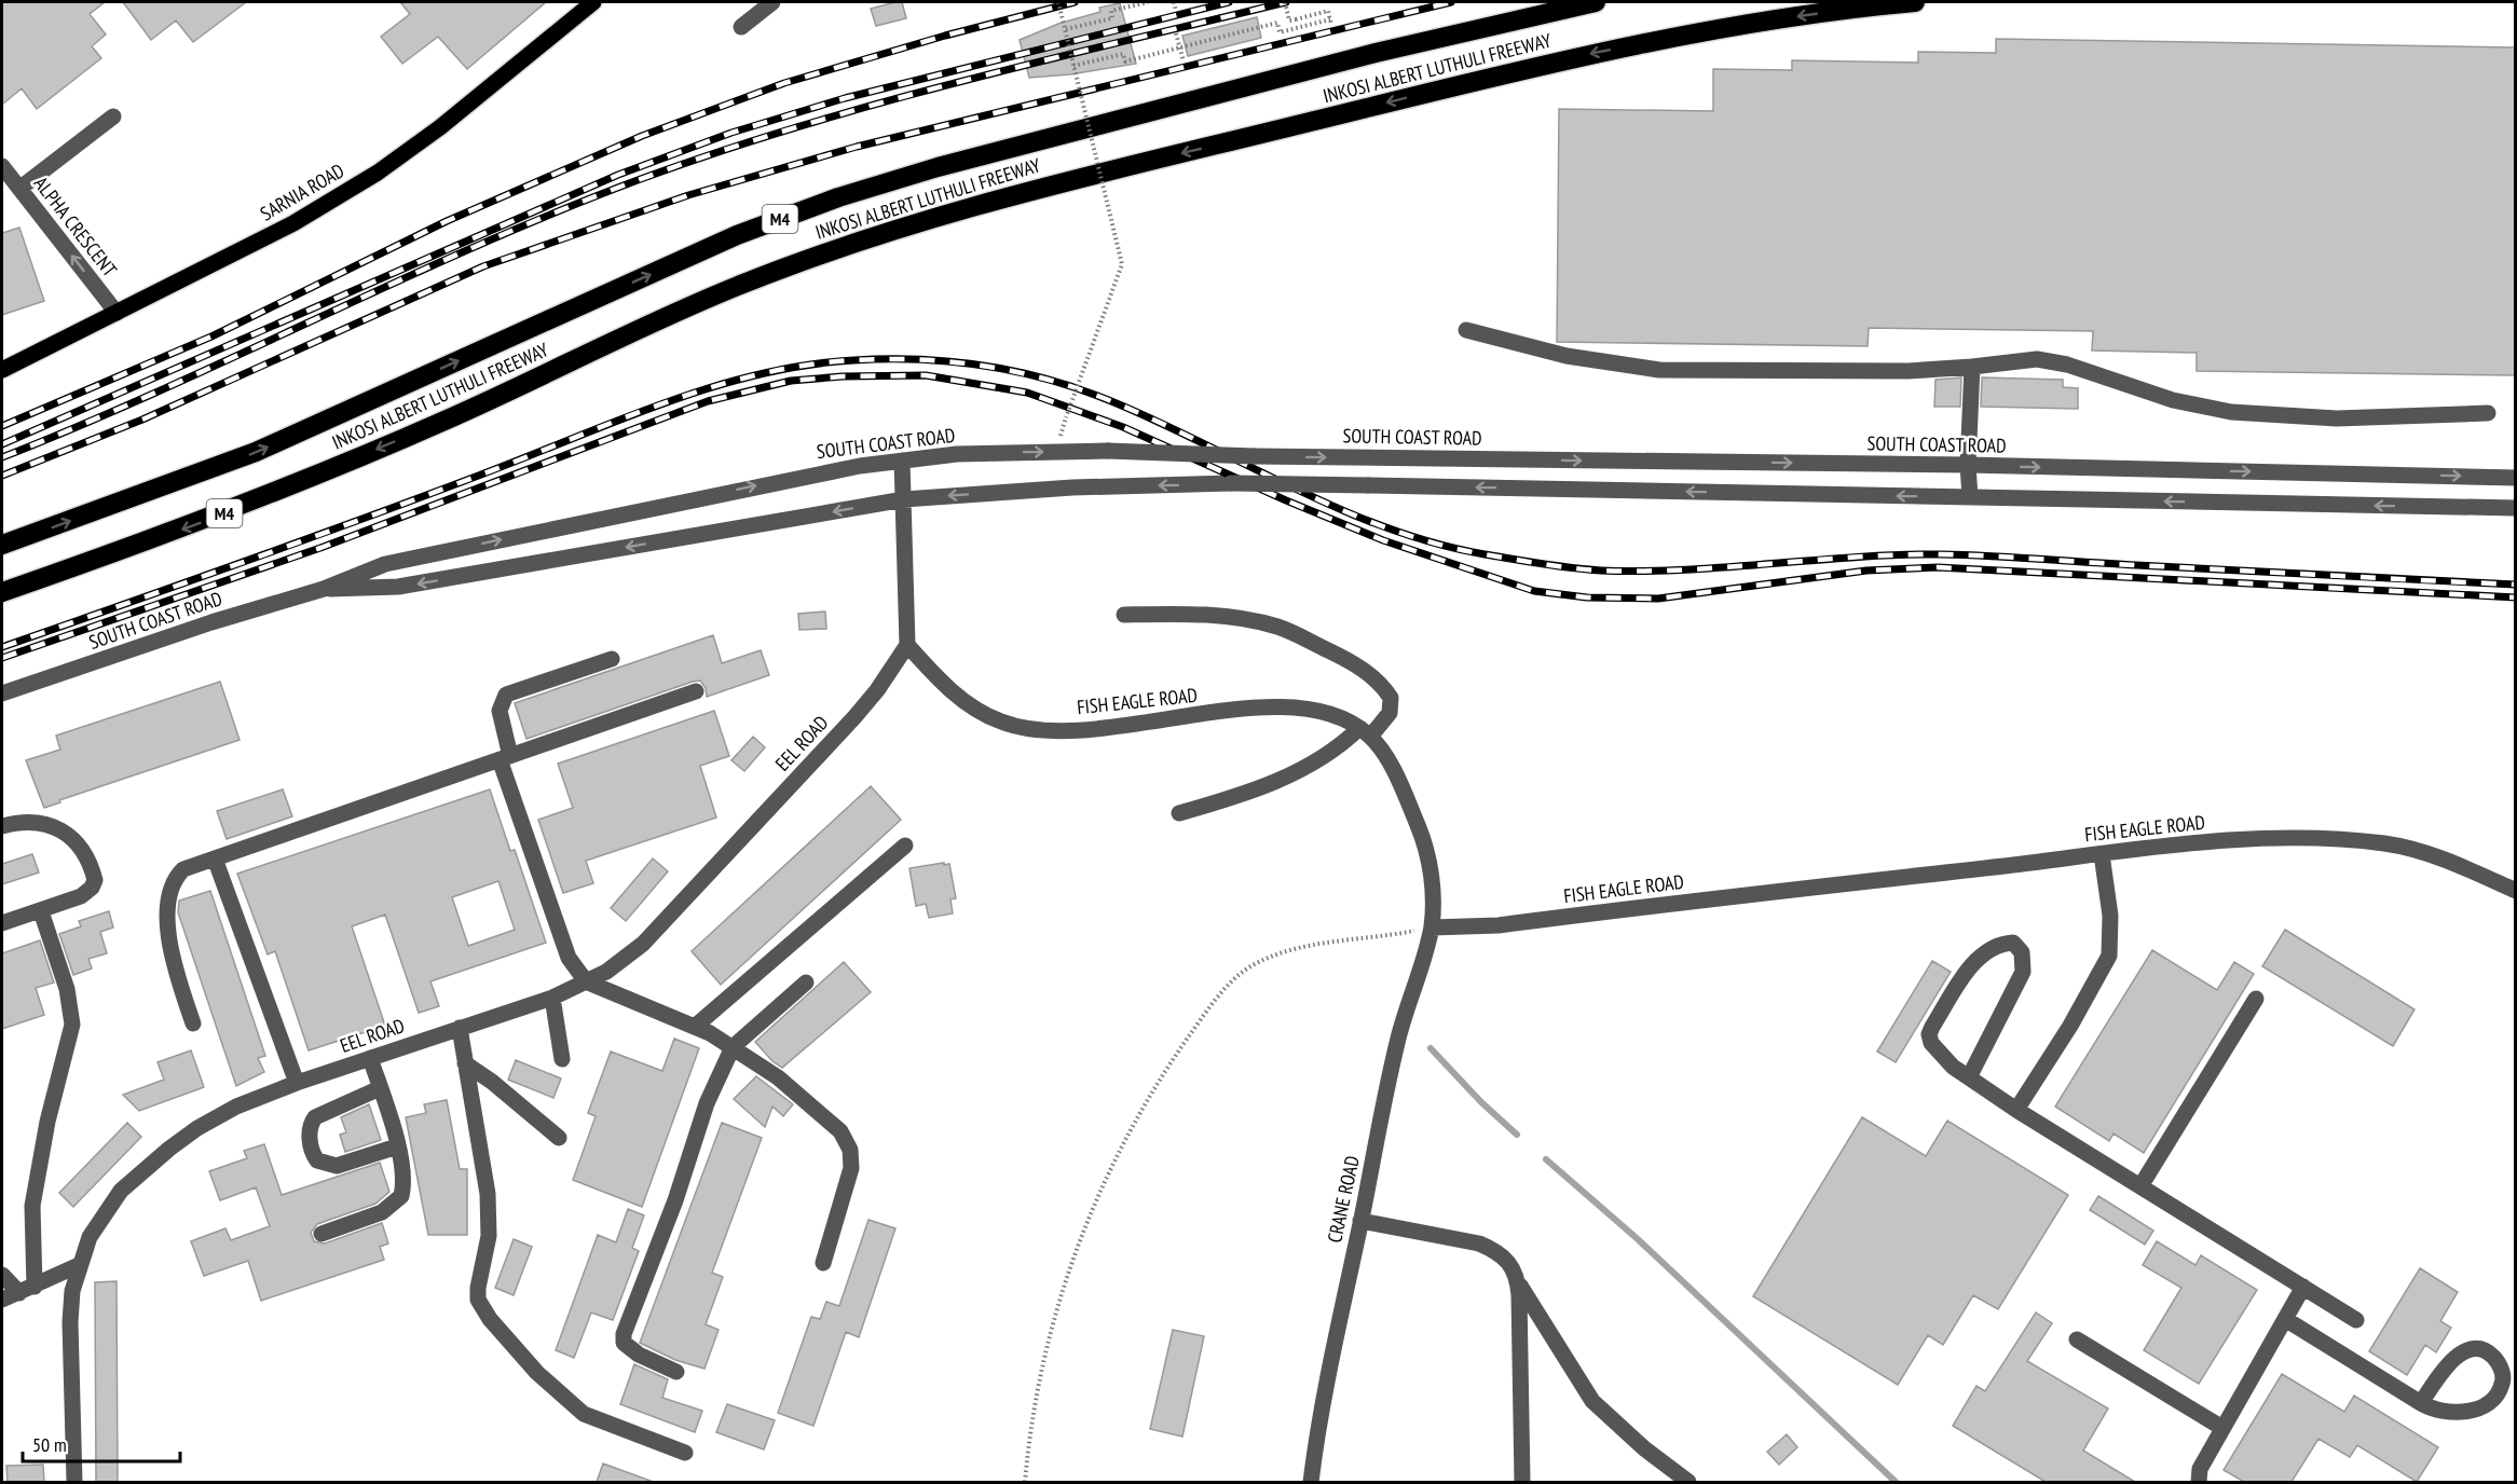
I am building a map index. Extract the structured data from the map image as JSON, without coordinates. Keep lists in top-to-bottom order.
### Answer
{
  "streets": {
    "highway": ["INKOSI ALBERT LUTHULI FREEWAY", "M4"],
    "main road": ["SARNIA ROAD"],
    "street": [
      "ALPHA CRESCENT",
      "SOUTH COAST ROAD",
      "FISH EAGLE ROAD",
      "EEL ROAD",
      "CRANE ROAD"
    ]
  },
  "crossings": [
    ["SARNIA ROAD", "ALPHA CRESCENT"],
    ["FISH EAGLE ROAD", "EEL ROAD"],
    ["FISH EAGLE ROAD", "CRANE ROAD"]
  ],
  "one_way": ["ALPHA CRESCENT"],
  "scale_bar": "50 m"
}
